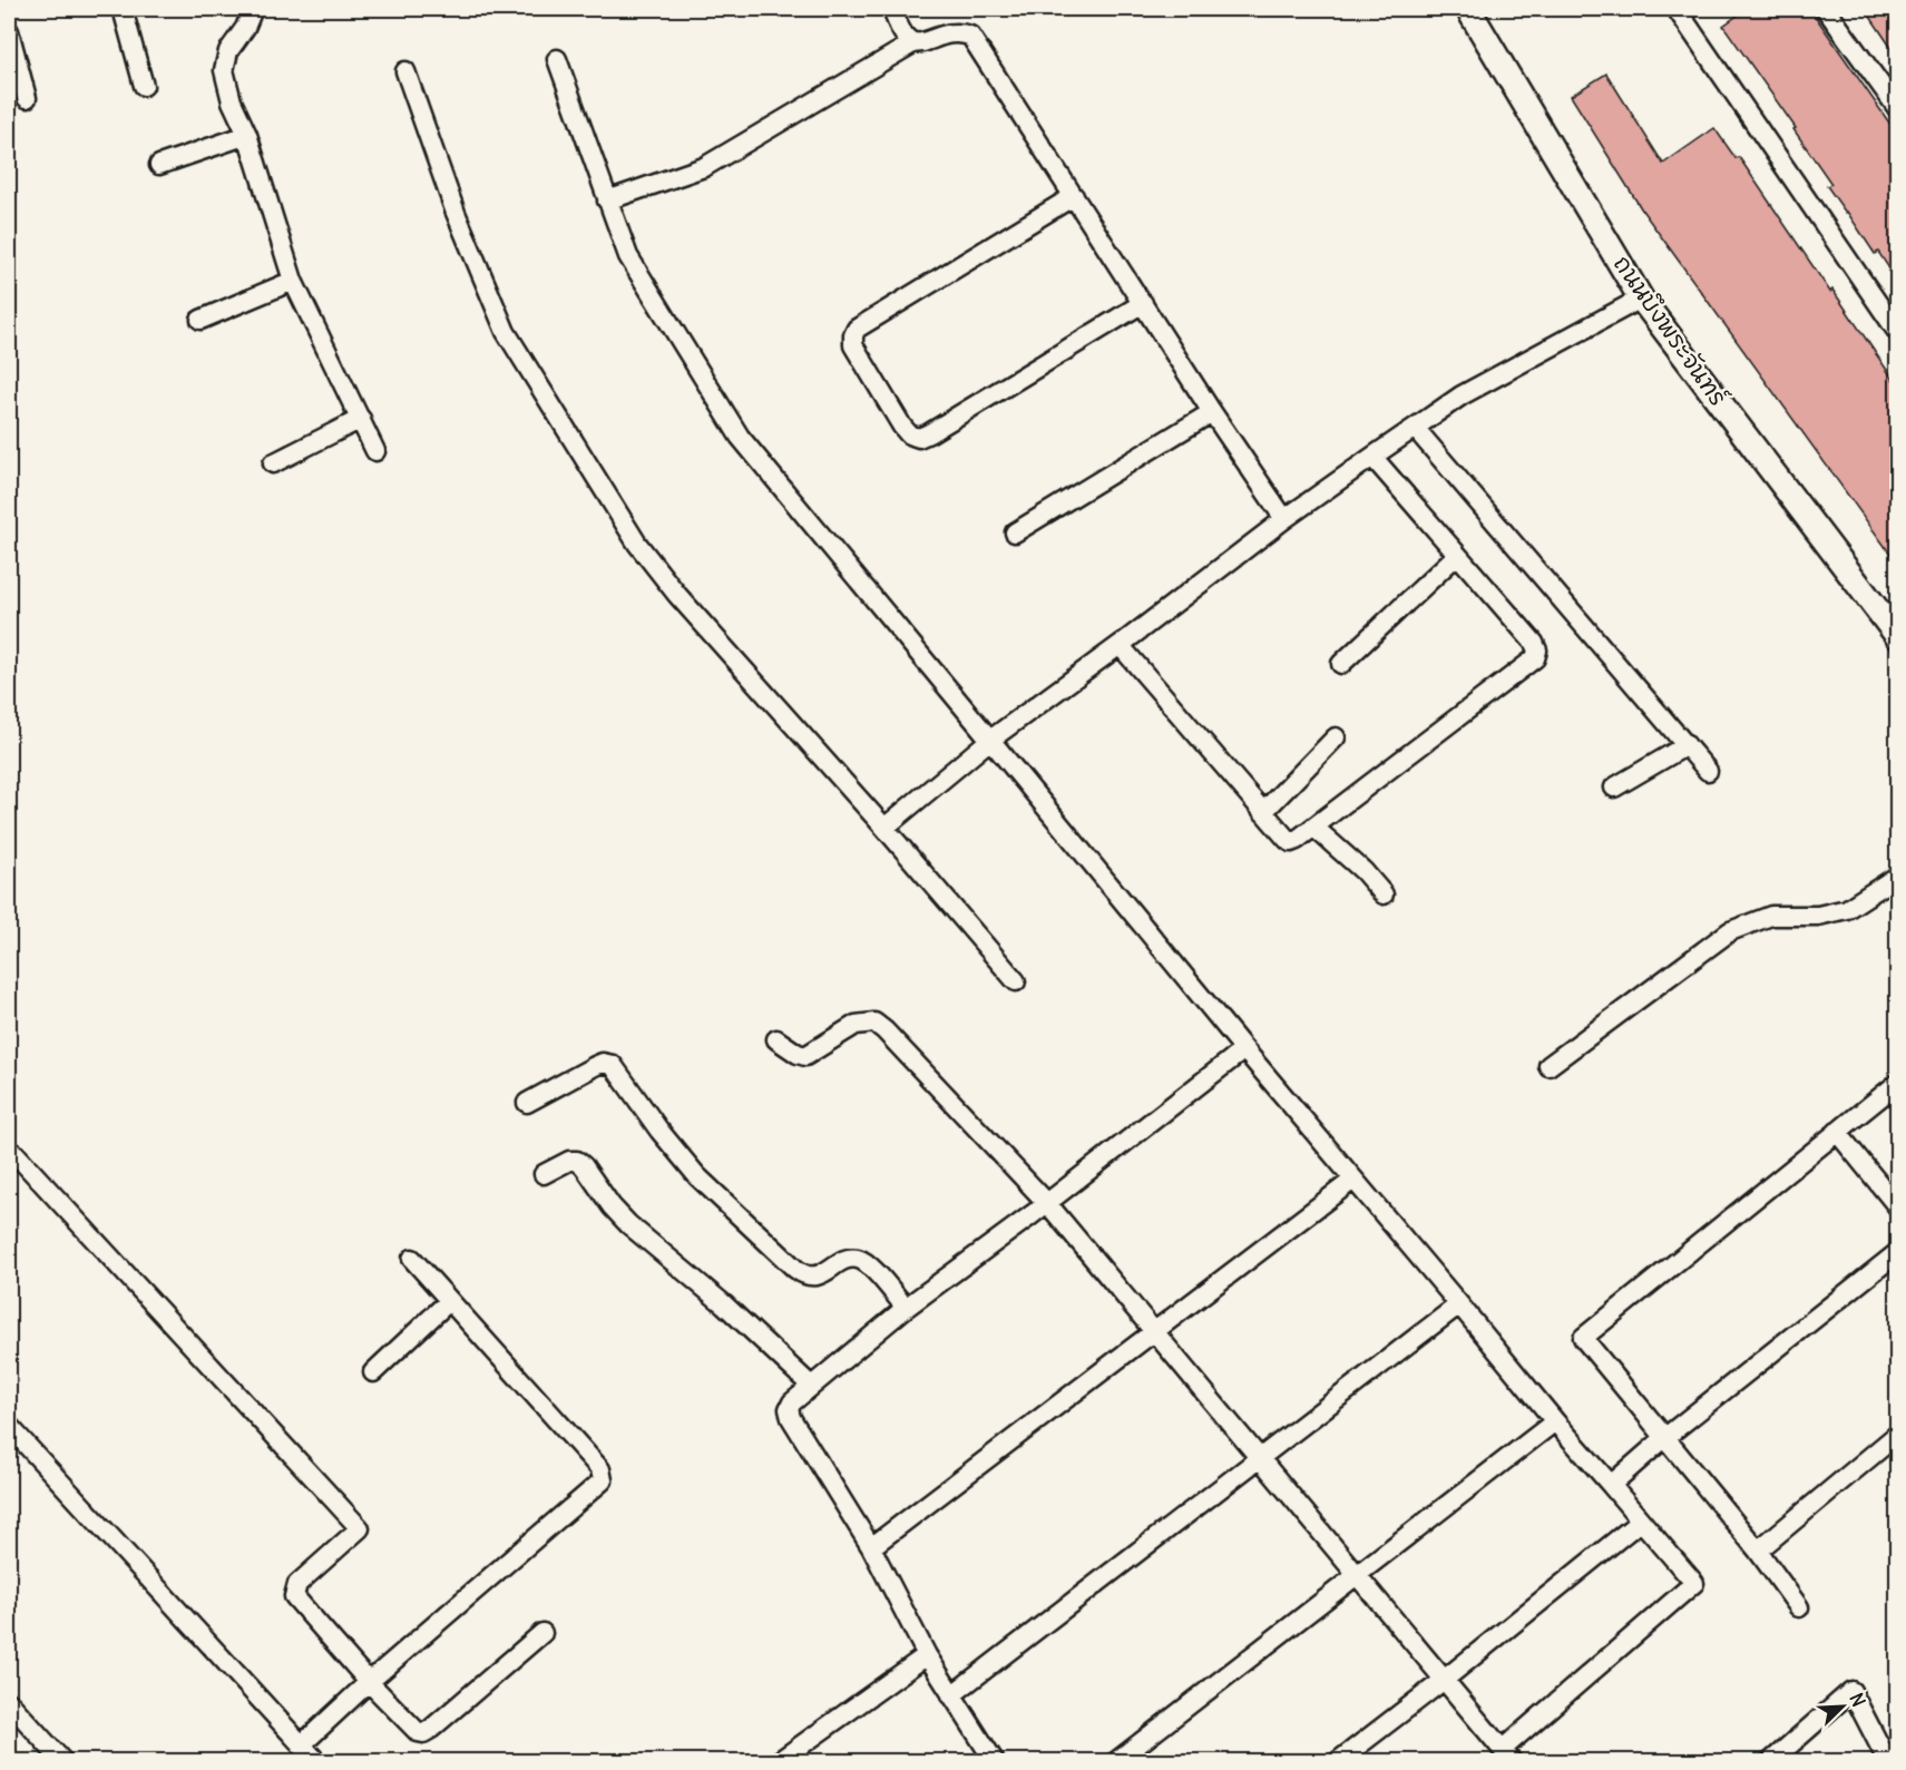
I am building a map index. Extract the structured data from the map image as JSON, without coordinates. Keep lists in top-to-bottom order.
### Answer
{
  "streets": {
    "street": ["ถนนบึงพระจันทร์"]
  },
  "north": "top right"
}
